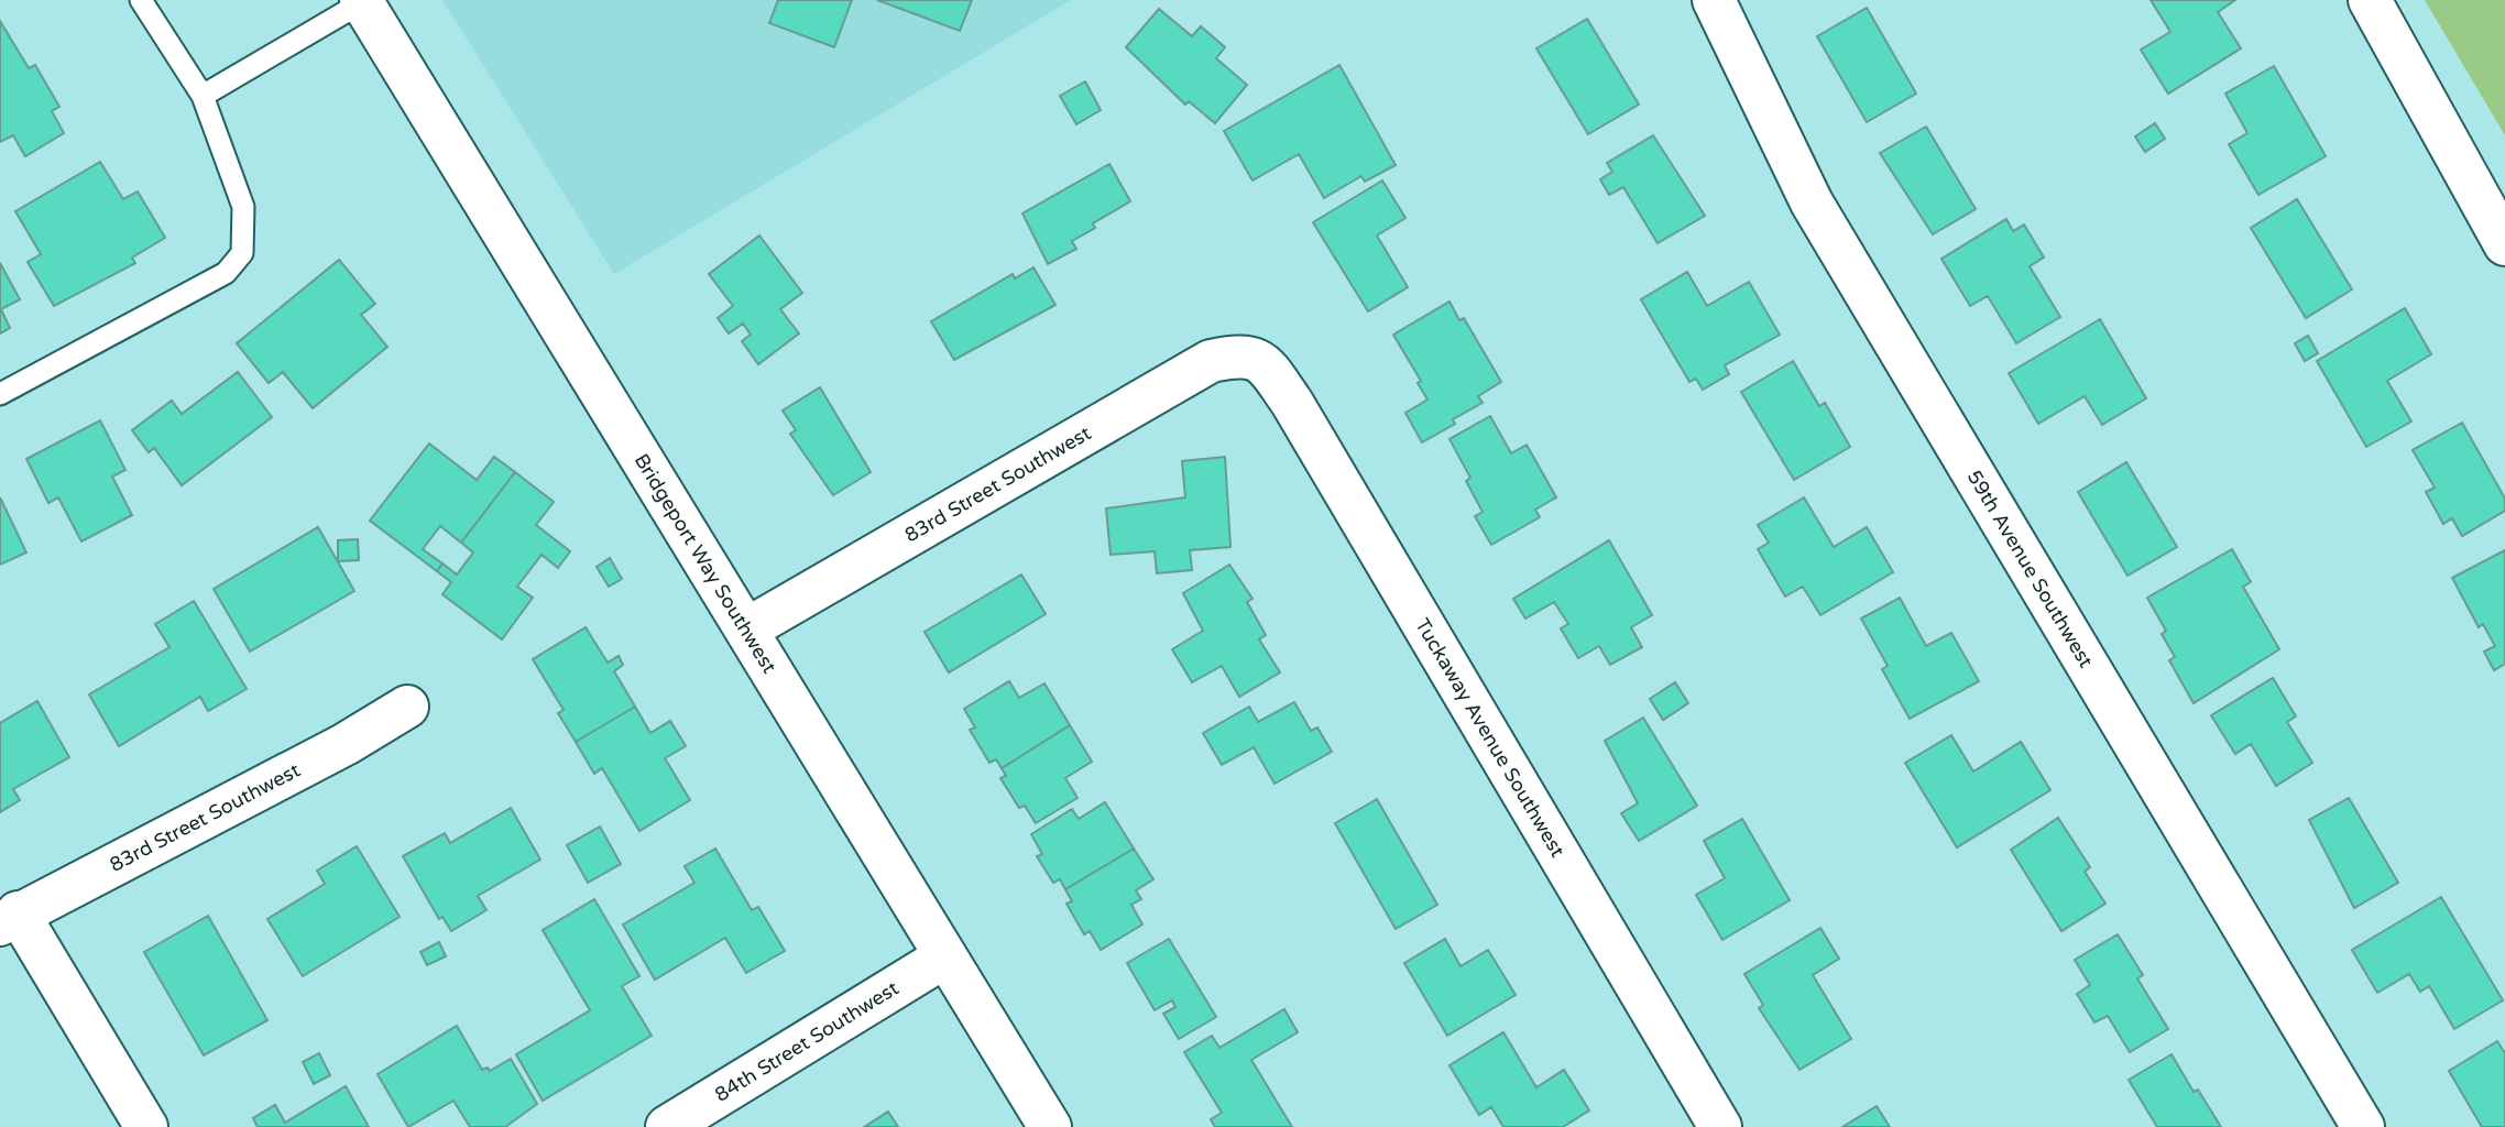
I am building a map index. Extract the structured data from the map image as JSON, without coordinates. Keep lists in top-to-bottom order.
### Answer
{
  "streets": {
    "street": [
      "83rd Street Southwest",
      "Bridgeport Way Southwest",
      "59th Avenue Southwest",
      "Tuckaway Avenue Southwest",
      "84th Street Southwest"
    ]
  },
  "crossings": [
    ["83rd Street Southwest", "Bridgeport Way Southwest"],
    ["83rd Street Southwest", "Tuckaway Avenue Southwest"],
    ["Bridgeport Way Southwest", "84th Street Southwest"]
  ]
}
